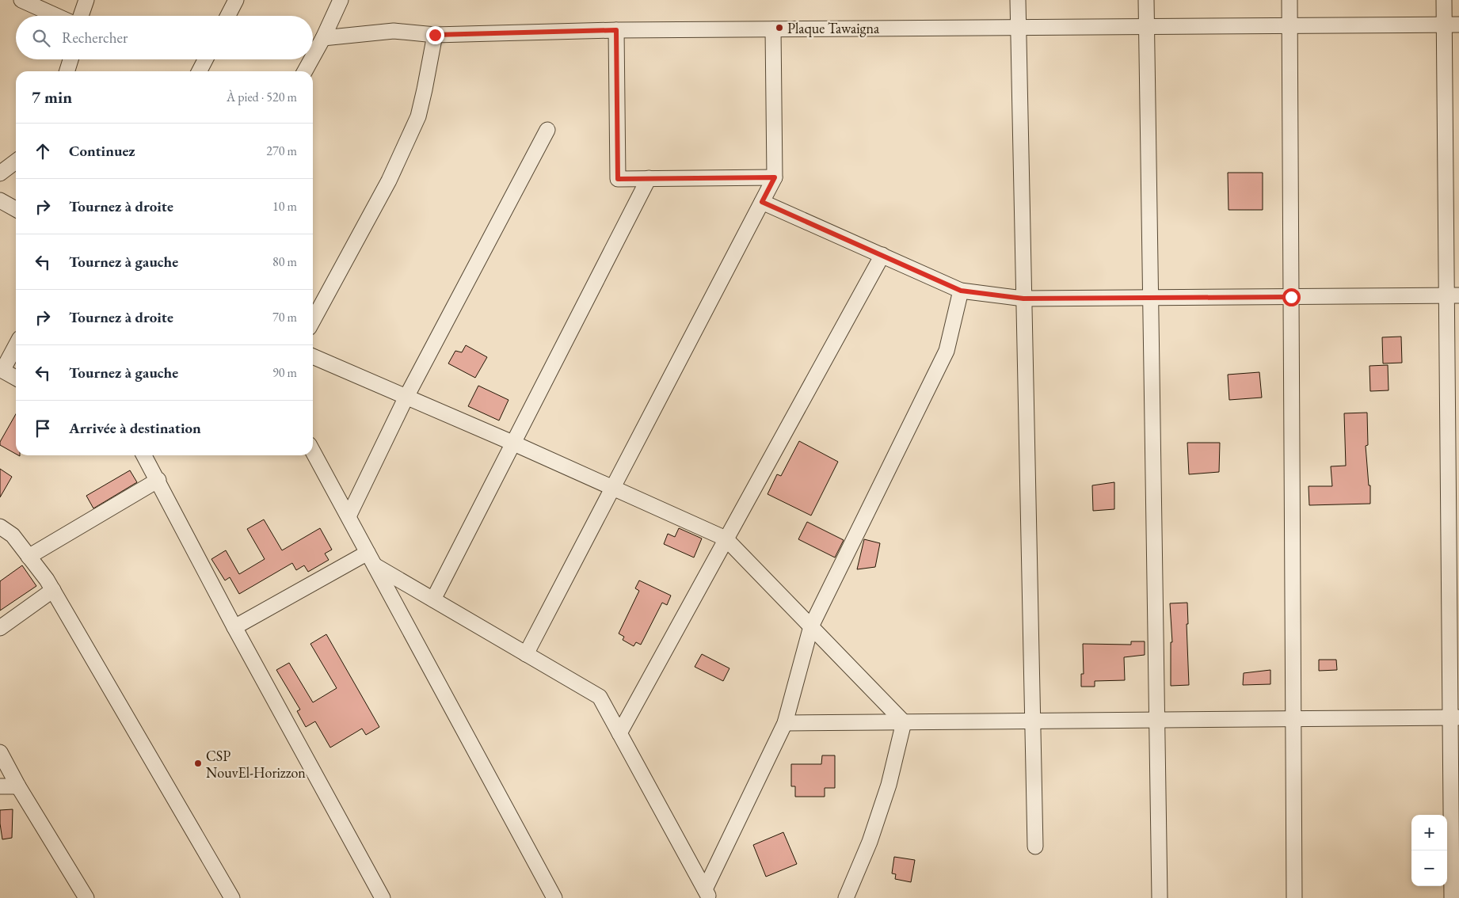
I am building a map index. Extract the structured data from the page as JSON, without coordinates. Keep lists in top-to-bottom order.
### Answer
{
  "places": ["Plaque Tawaigna", "CSP NouvEl-Horizzon"],
  "page": {
    "search": "Rechercher",
    "heading": ["7 min", "À pied · 520 m"],
    "list": [
      ["Continuez", "270 m"],
      ["Tournez à droite", "10 m"],
      ["Tournez à gauche", "80 m"],
      ["Tournez à droite", "70 m"],
      ["Tournez à gauche", "90 m"],
      "Arrivée à destination"
    ],
    "map_buttons": ["+", "−"]
  }
}
